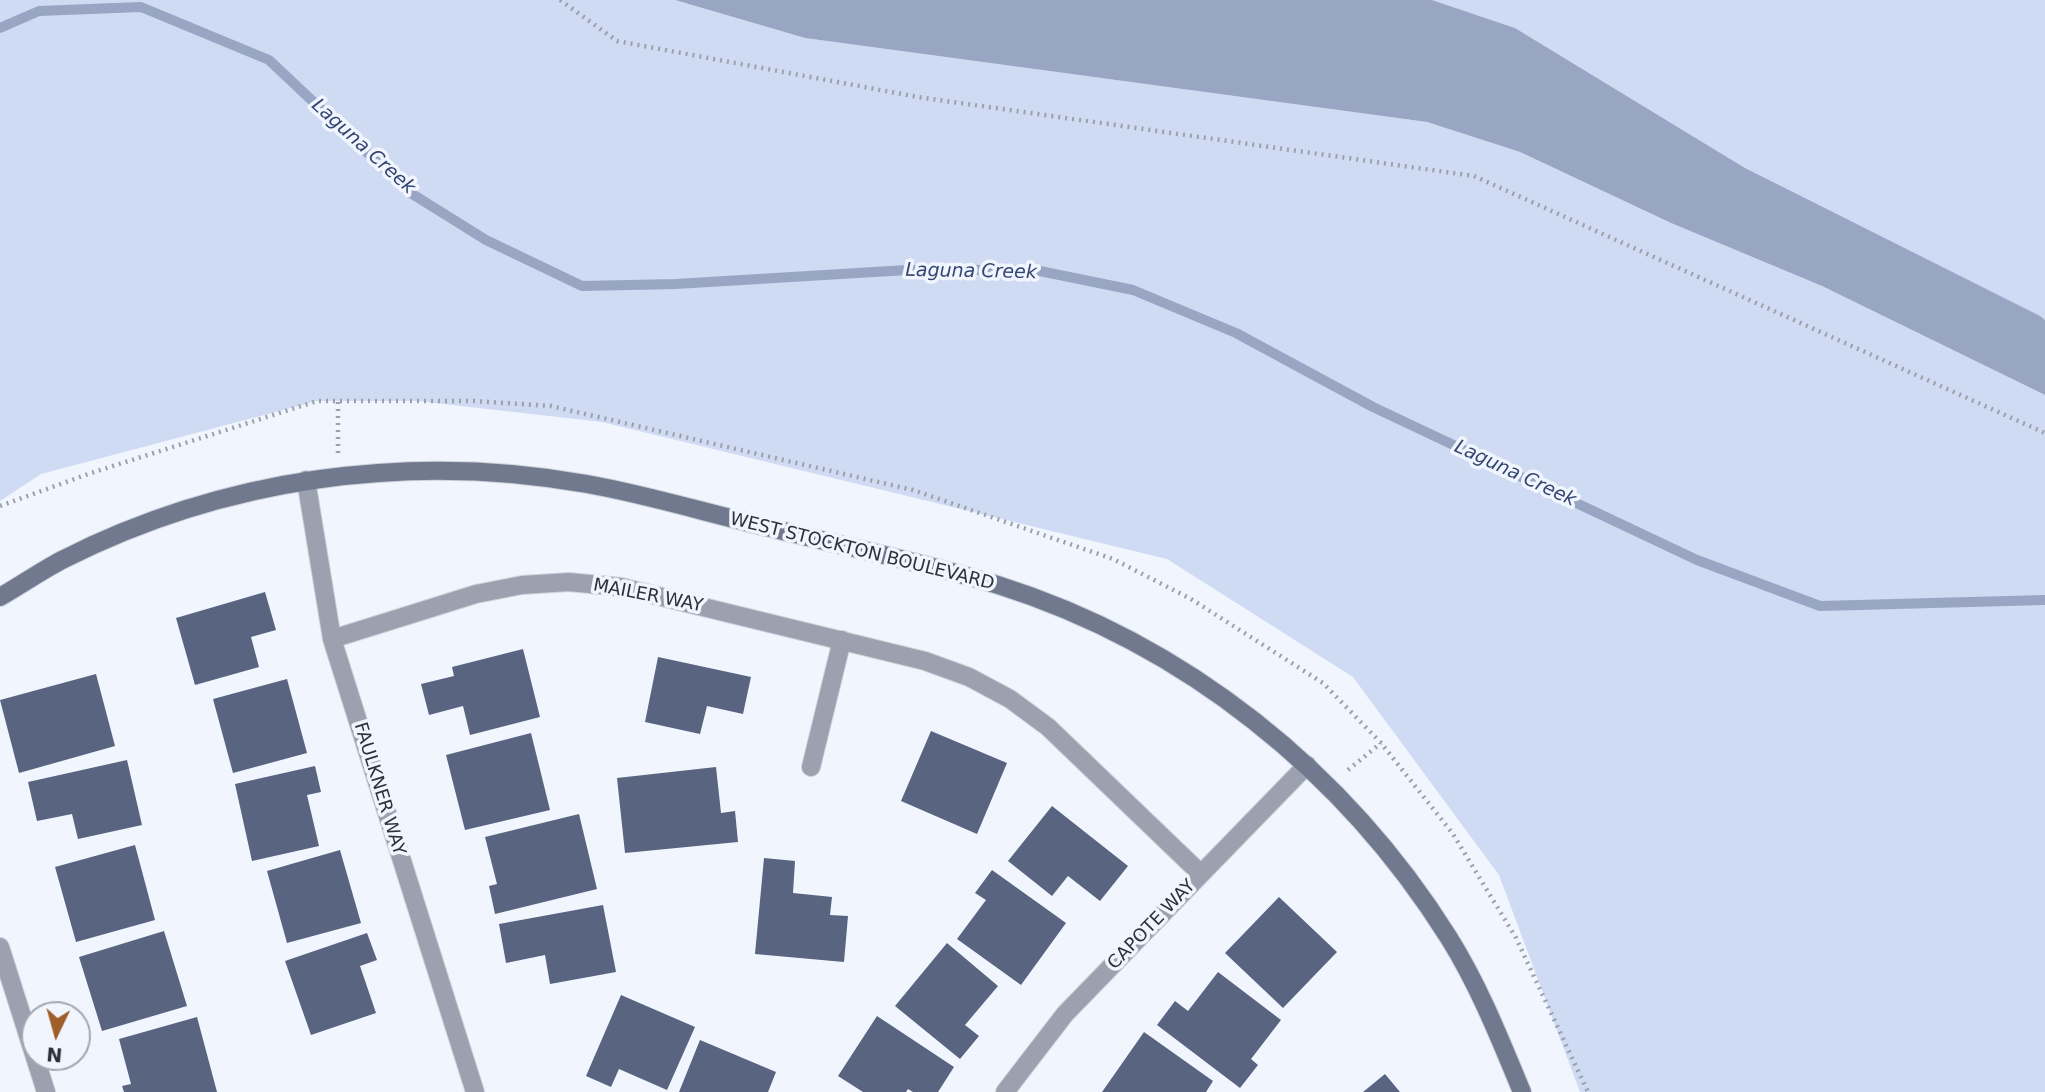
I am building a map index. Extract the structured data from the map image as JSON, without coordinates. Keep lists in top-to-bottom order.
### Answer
{
  "streets": {
    "street": [
      "WEST STOCKTON BOULEVARD",
      "MAILER WAY",
      "FAULKNER WAY",
      "CAPOTE WAY"
    ]
  },
  "crossings": [
    ["WEST STOCKTON BOULEVARD", "FAULKNER WAY"],
    ["WEST STOCKTON BOULEVARD", "CAPOTE WAY"],
    ["MAILER WAY", "FAULKNER WAY"],
    ["MAILER WAY", "CAPOTE WAY"]
  ],
  "water": ["Laguna Creek"],
  "north": "bottom"
}
